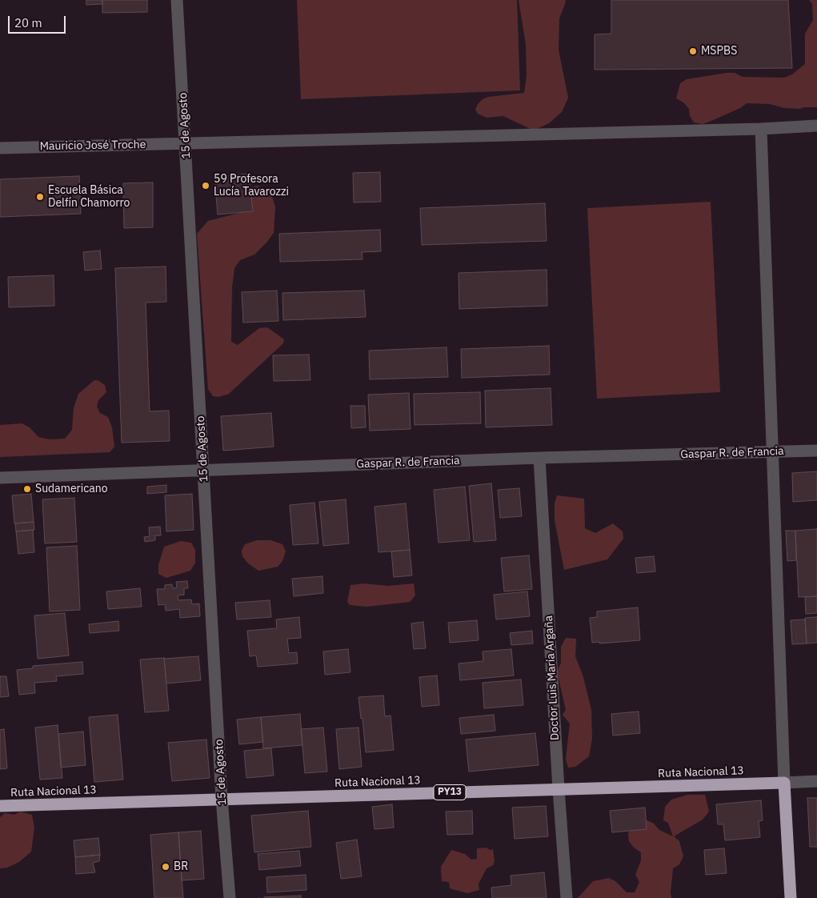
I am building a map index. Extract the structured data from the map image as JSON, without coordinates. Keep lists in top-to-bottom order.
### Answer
{
  "streets": {
    "highway": ["Ruta Nacional 13", "PY13"],
    "street": [
      "15 de Agosto",
      "Mauricio José Troche",
      "Gaspar R. de Francia",
      "Doctor Luis María Argaña"
    ]
  },
  "crossings": [
    ["15 de Agosto", "Mauricio José Troche"],
    ["15 de Agosto", "Gaspar R. de Francia"],
    ["15 de Agosto", "Ruta Nacional 13"],
    ["Gaspar R. de Francia", "Doctor Luis María Argaña"],
    ["Doctor Luis María Argaña", "Ruta Nacional 13"]
  ],
  "places": [
    "MSPBS",
    "59 Profesora Lucía Tavarozzi",
    "Escuela Básica Delfín Chamorro",
    "Sudamericano",
    "BR"
  ],
  "scale_bar": "20 m"
}
